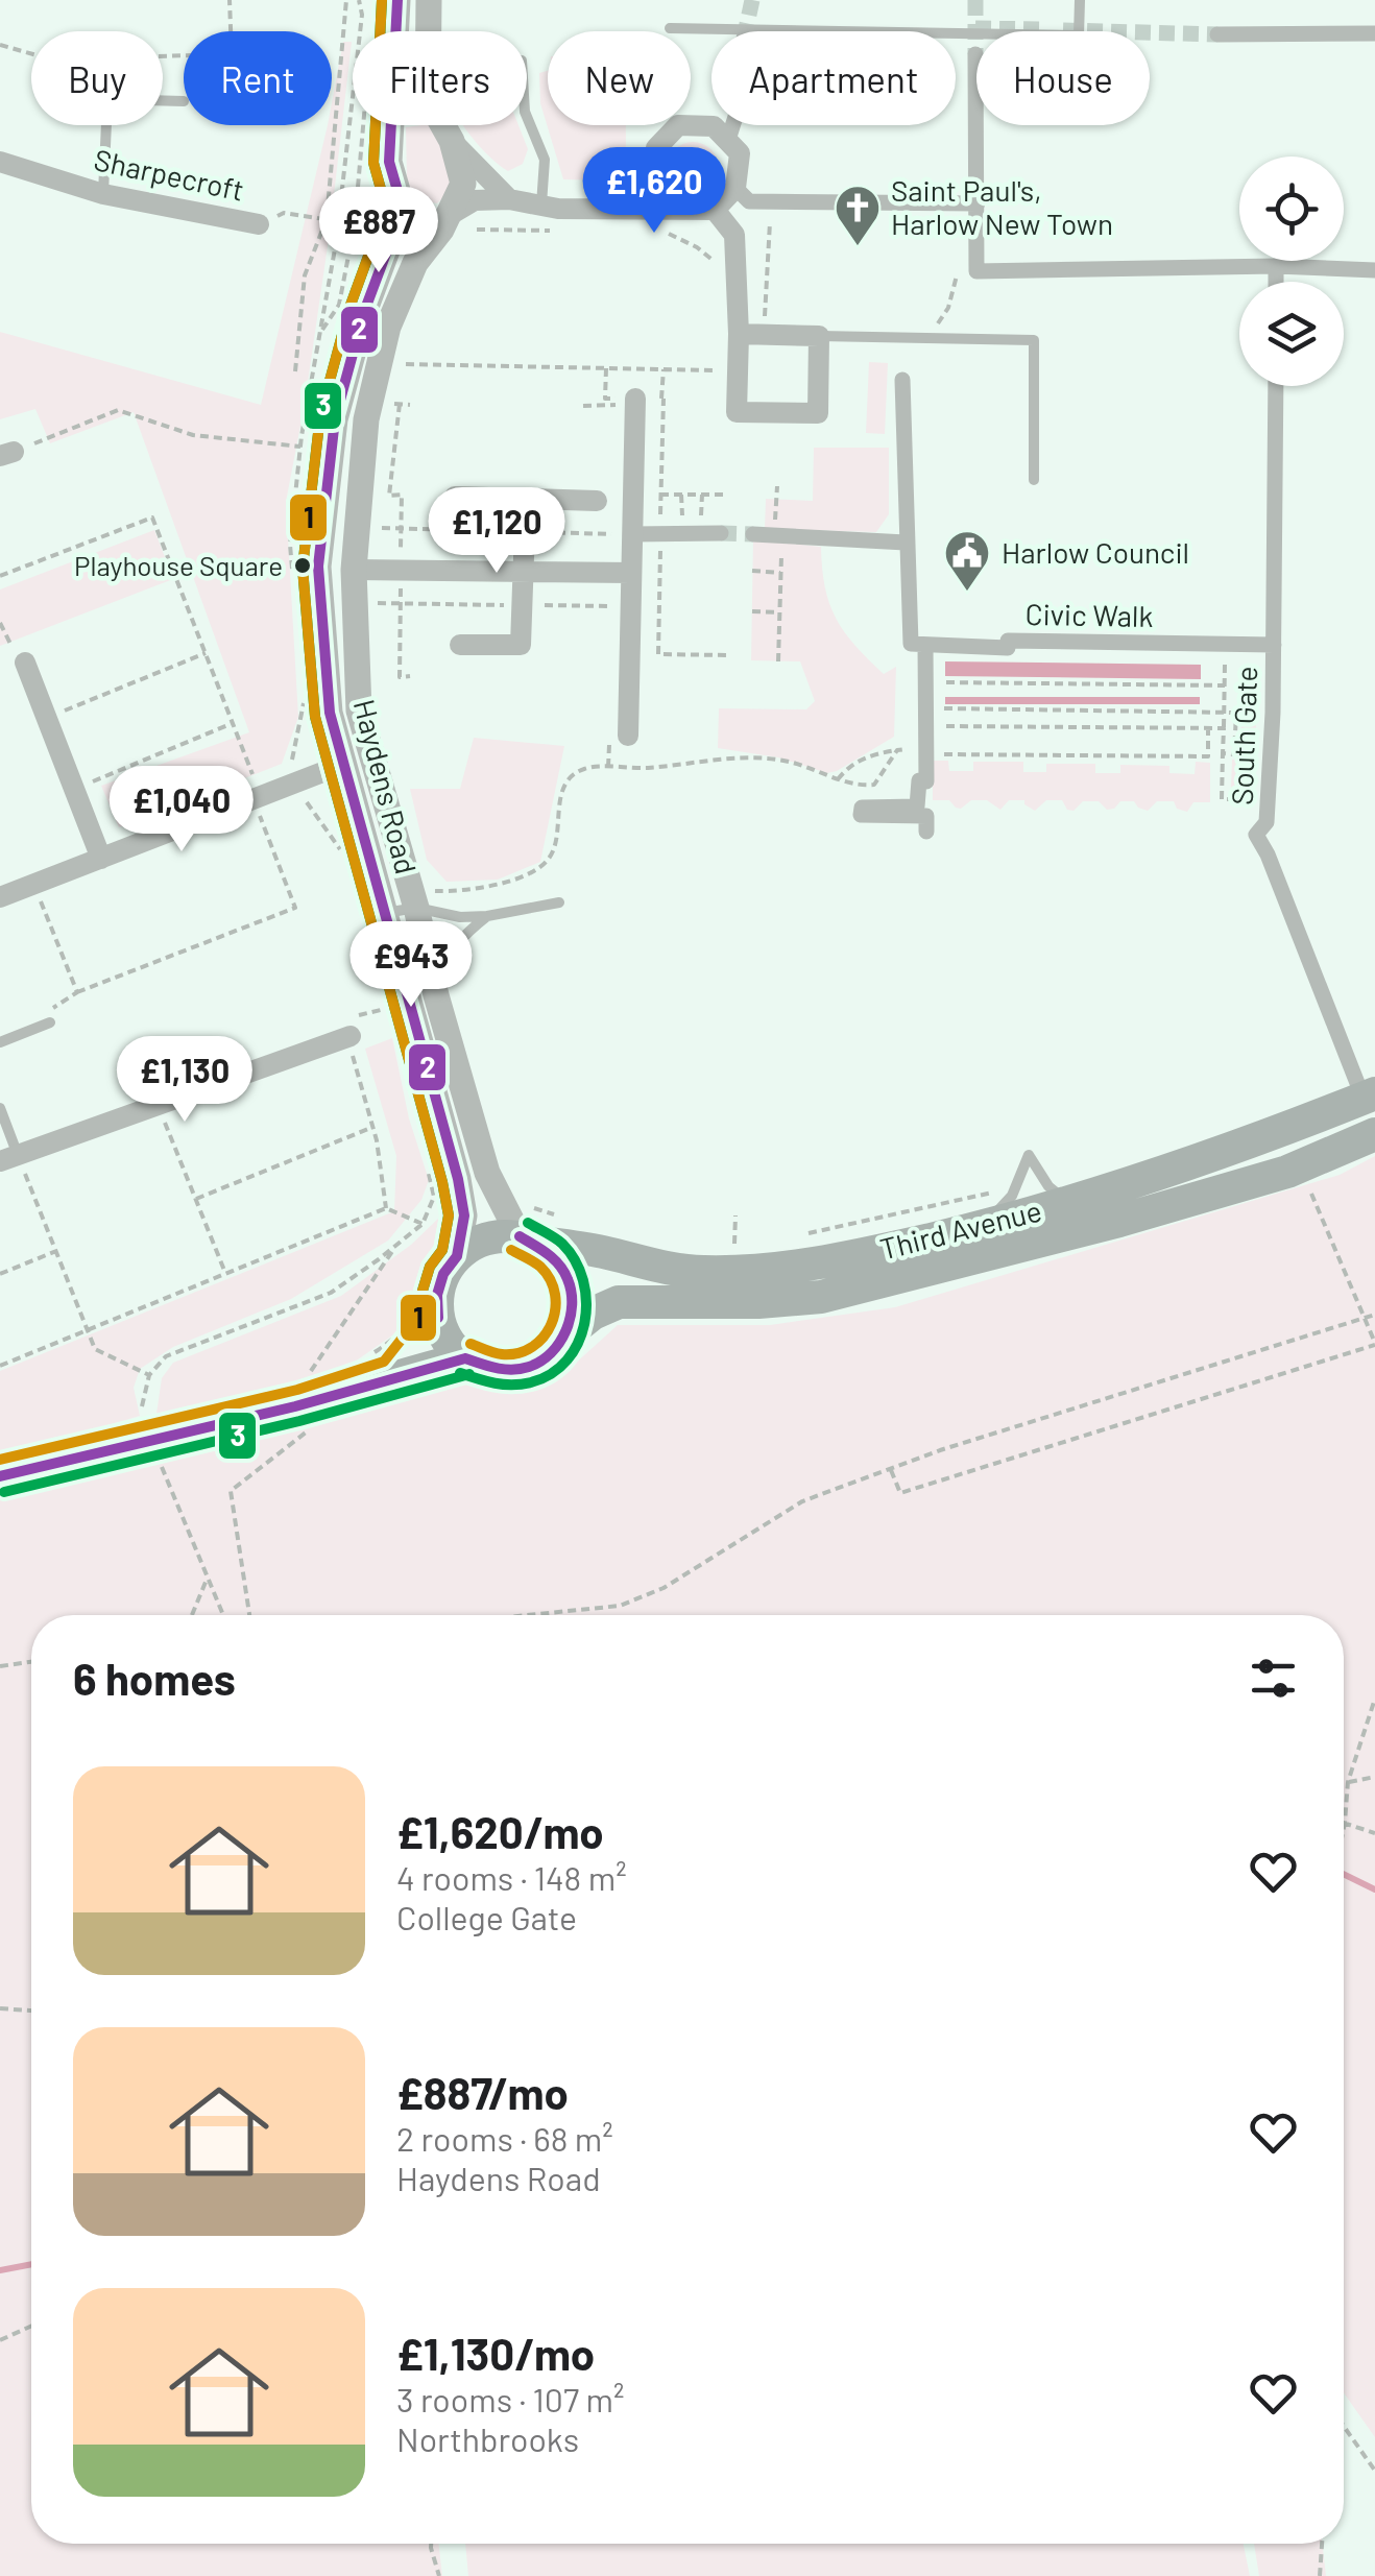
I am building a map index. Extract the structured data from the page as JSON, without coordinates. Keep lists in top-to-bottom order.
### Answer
{
  "streets": {
    "main road": ["Third Avenue"],
    "street": [
      "Sharpecroft",
      "Civic Walk",
      "South Gate",
      "Haydens Road"
    ]
  },
  "crossings": [
    ["Civic Walk", "South Gate"],
    ["South Gate", "Third Avenue"],
    ["Haydens Road", "Third Avenue"]
  ],
  "places": {
    "church": ["Saint Paul's, Harlow New Town"],
    "other": ["Playhouse Square"],
    "public building": ["Harlow Council"]
  },
  "lines": ["transit line 2", "transit line 3", "transit line 1"],
  "page": {
    "chip": [
      "Buy",
      "Rent",
      "Filters",
      "New",
      "Apartment",
      "House"
    ],
    "price": [
      "£1,620",
      "£887",
      "£1,120",
      "£1,040",
      "£943",
      "£1,130"
    ],
    "heading": "6 homes",
    "list": [
      {
        "name": "£1,620/mo",
        "note": "4 rooms · 148 m² · College Gate"
      },
      {
        "name": "£887/mo",
        "note": "2 rooms · 68 m² · Haydens Road"
      },
      {
        "name": "£1,130/mo",
        "note": "3 rooms · 107 m² · Northbrooks"
      }
    ]
  }
}
